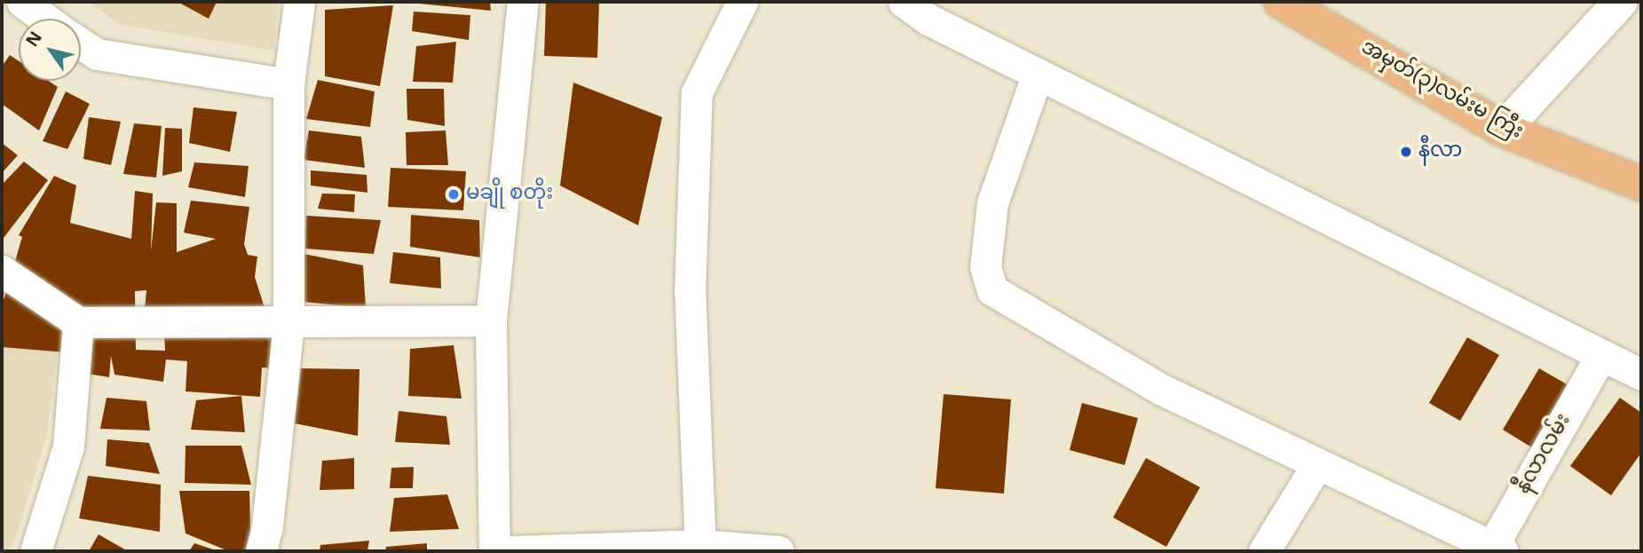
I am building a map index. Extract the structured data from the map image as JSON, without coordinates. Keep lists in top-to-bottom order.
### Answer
{
  "streets": {
    "main road": ["အမှတ်(၃)လမ်းမ ကြီး"],
    "street": ["နီလာလမ်း"]
  },
  "places": ["နီလာ", "မချို စတိုး"],
  "north": "top left"
}
